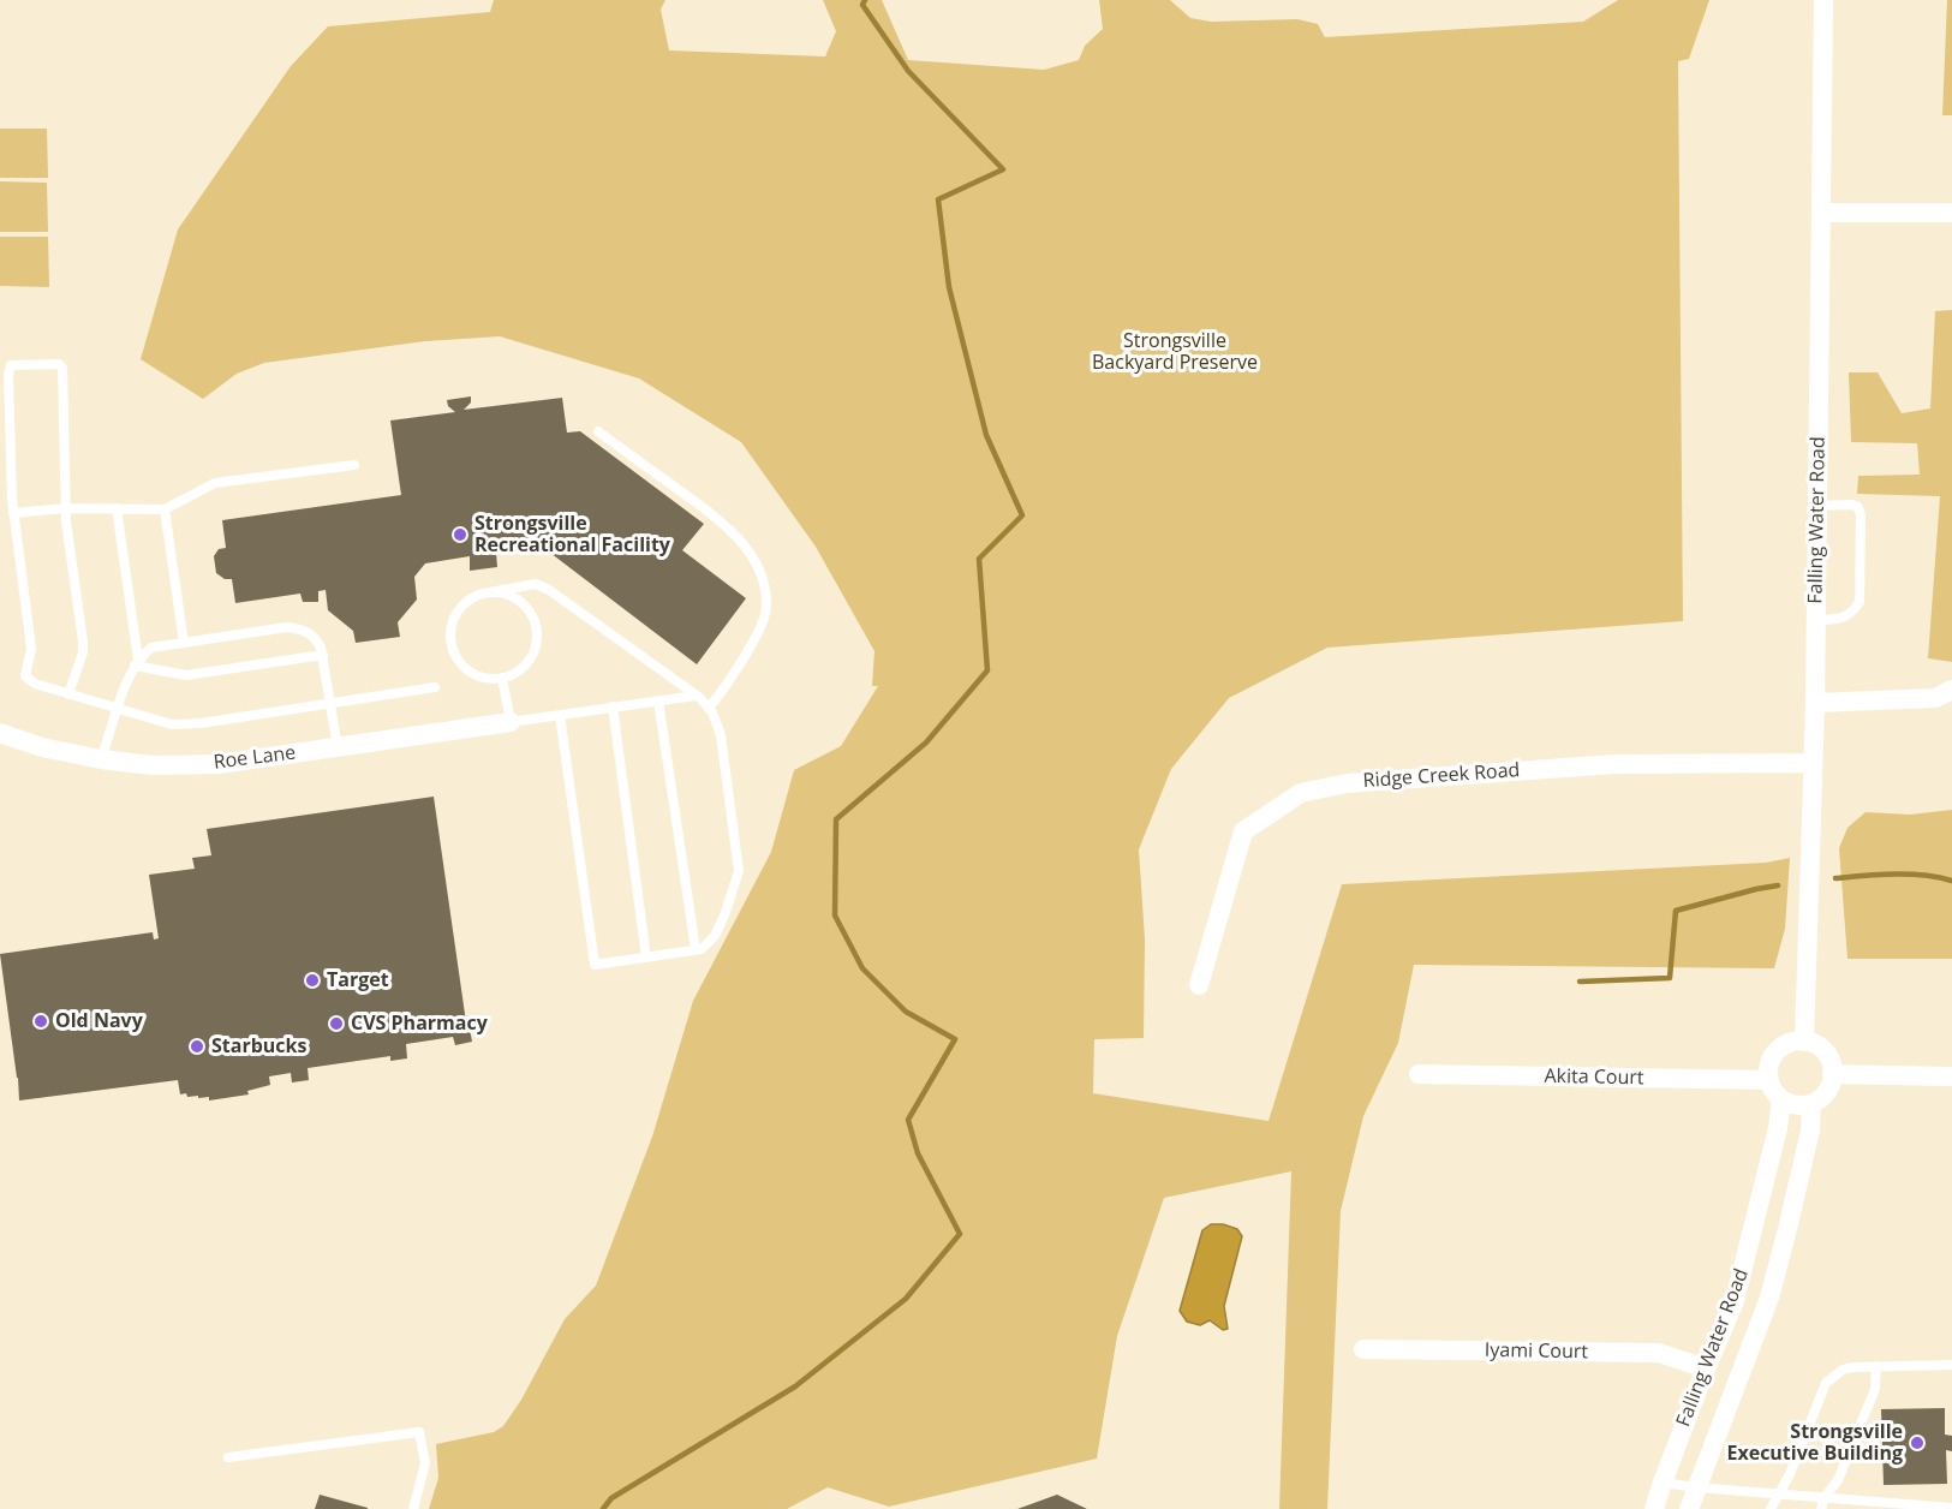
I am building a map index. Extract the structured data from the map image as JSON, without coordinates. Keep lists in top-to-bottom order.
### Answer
{
  "streets": {
    "street": [
      "Falling Water Road",
      "Roe Lane",
      "Ridge Creek Road",
      "Akita Court",
      "Iyami Court"
    ]
  },
  "crossings": [
    ["Falling Water Road", "Ridge Creek Road"],
    ["Falling Water Road", "Akita Court"],
    ["Falling Water Road", "Iyami Court"]
  ],
  "parks": ["Strongsville Backyard Preserve"],
  "places": [
    "Strongsville Recreational Facility",
    "Target",
    "Old Navy",
    "CVS Pharmacy",
    "Starbucks",
    "Strongsville Executive Building"
  ]
}
